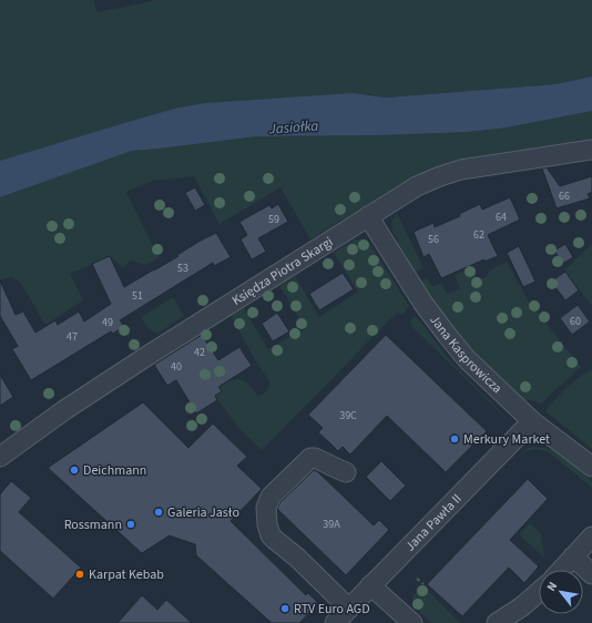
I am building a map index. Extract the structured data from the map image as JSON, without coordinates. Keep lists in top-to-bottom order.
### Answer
{
  "streets": {
    "street": ["Księdza Piotra Skargi", "Jana Kasprowicza", "Jana Pawła II"]
  },
  "crossings": [
    ["Księdza Piotra Skargi", "Jana Kasprowicza"],
    ["Jana Kasprowicza", "Jana Pawła II"]
  ],
  "water": ["Jasiołka"],
  "places": [
    "Merkury Market",
    "Deichmann",
    "Galeria Jasło",
    "Rossmann",
    "Karpat Kebab",
    "RTV Euro AGD"
  ],
  "house_numbers": [
    "66",
    "64",
    "59",
    "62",
    "56",
    "53",
    "51",
    "60",
    "49",
    "47",
    "42",
    "40",
    "39C",
    "39A"
  ],
  "north": "top left"
}
